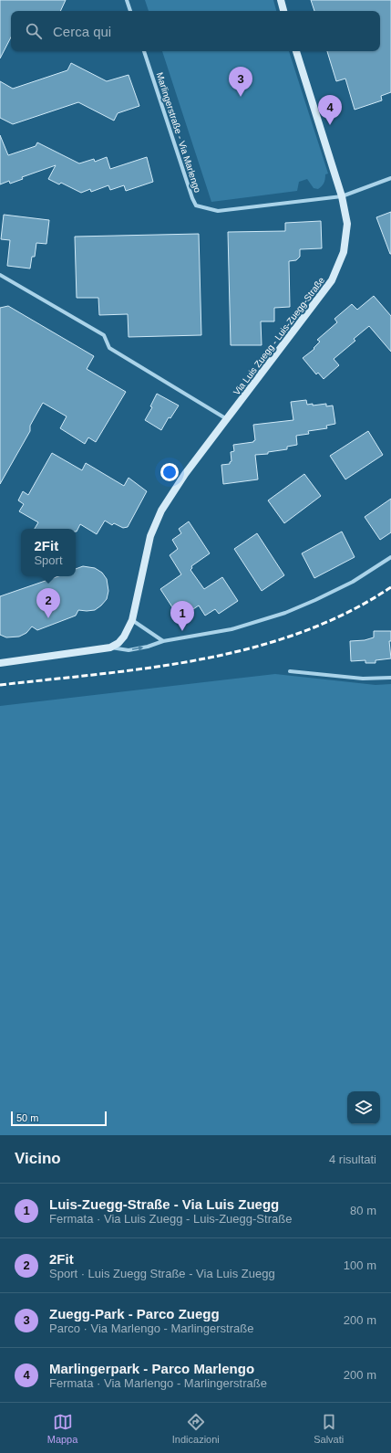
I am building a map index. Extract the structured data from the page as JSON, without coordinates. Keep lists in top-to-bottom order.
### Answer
{
  "streets": {
    "street": ["Marlingerstraße - Via Marlengo", "Via Luis Zuegg - Luis-Zuegg-Straße"]
  },
  "crossings": [
    ["Marlingerstraße - Via Marlengo", "Via Luis Zuegg - Luis-Zuegg-Straße"]
  ],
  "scale_bar": "50 m",
  "page": {
    "search": "Cerca qui",
    "pins": [
      "3",
      "4",
      "2",
      "1"
    ],
    "popup": ["2Fit", "Sport"],
    "scale": "50 m",
    "heading": ["Vicino", "4 risultati"],
    "list": [
      {
        "mark": "1",
        "name": "Luis-Zuegg-Straße - Via Luis Zuegg",
        "note": "Fermata · Via Luis Zuegg - Luis-Zuegg-Straße",
        "value": "80 m"
      },
      {
        "mark": "2",
        "name": "2Fit",
        "note": "Sport · Luis Zuegg Straße - Via Luis Zuegg",
        "value": "100 m"
      },
      {
        "mark": "3",
        "name": "Zuegg-Park - Parco Zuegg",
        "note": "Parco · Via Marlengo - Marlingerstraße",
        "value": "200 m"
      },
      {
        "mark": "4",
        "name": "Marlingerpark - Parco Marlengo",
        "note": "Fermata · Via Marlengo - Marlingerstraße",
        "value": "200 m"
      }
    ],
    "nav": ["Mappa", "Indicazioni", "Salvati"]
  }
}
